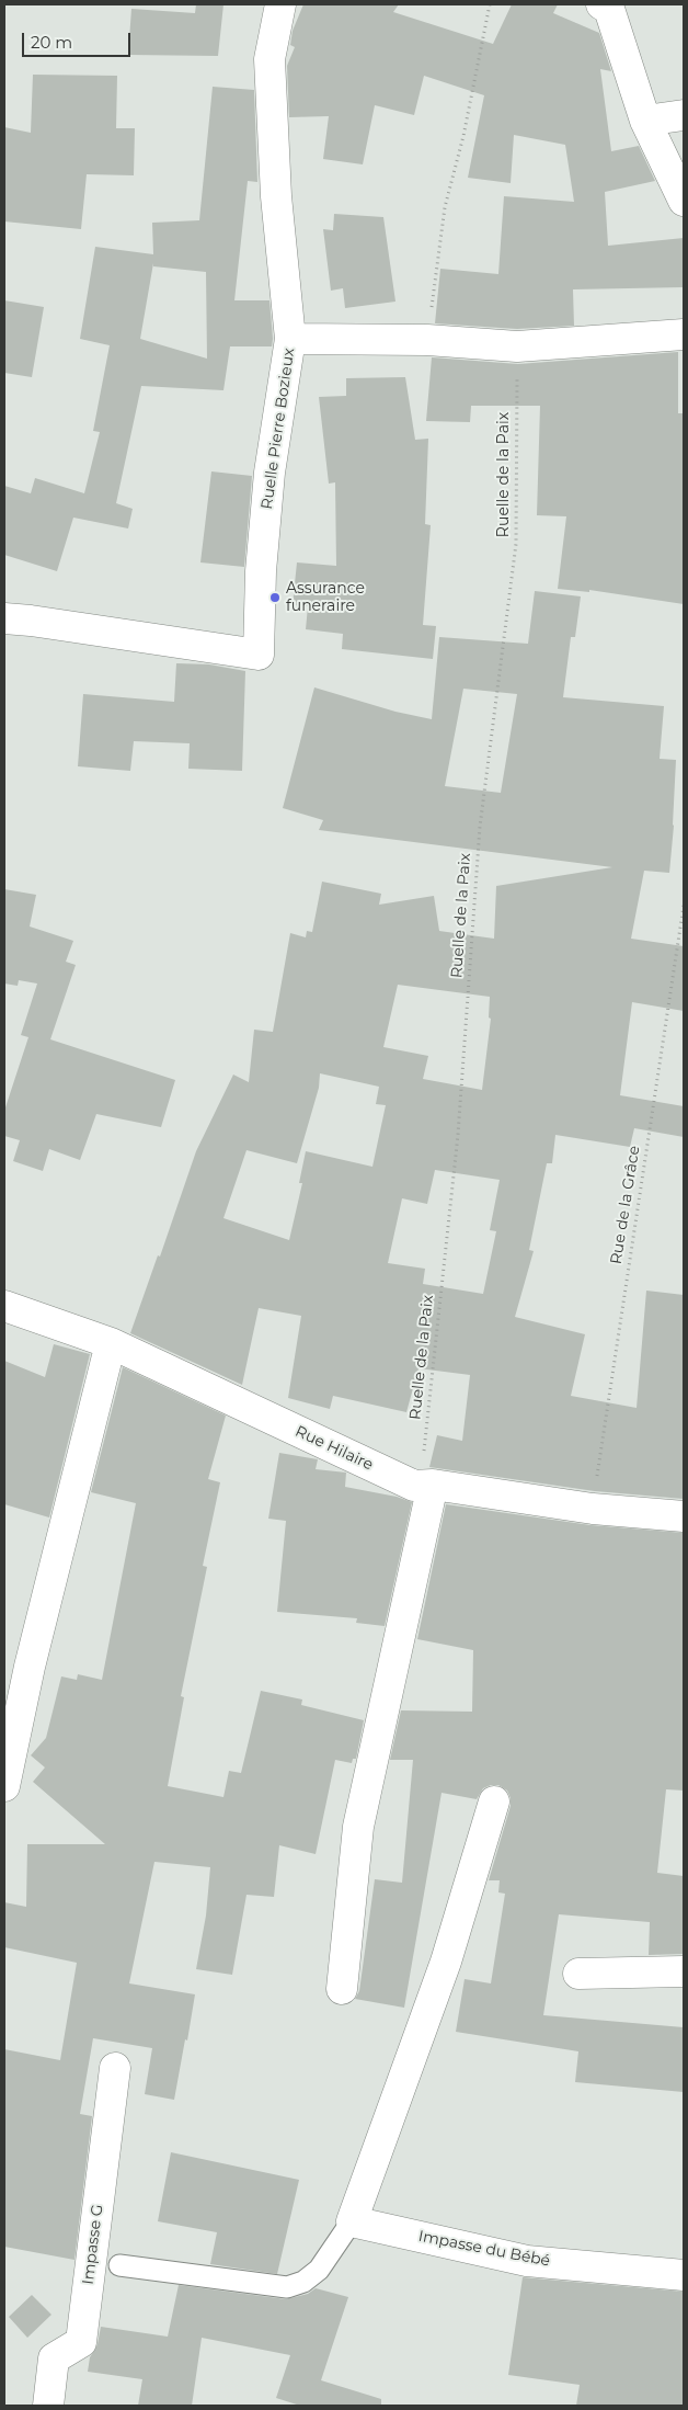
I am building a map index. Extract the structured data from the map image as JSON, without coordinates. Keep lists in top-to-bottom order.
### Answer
{
  "streets": {
    "street": [
      "Ruelle Pierre Bozieux",
      "Rue Hilaire",
      "Impasse G",
      "Impasse du Bébé"
    ],
    "path": ["Ruelle de la Paix", "Rue de la Grâce"]
  },
  "crossings": [
    ["Ruelle Pierre Bozieux", "Ruelle de la Paix"],
    ["Ruelle de la Paix", "Rue Hilaire"],
    ["Rue de la Grâce", "Rue Hilaire"]
  ],
  "places": ["Assurance funeraire"],
  "scale_bar": "20 m"
}
